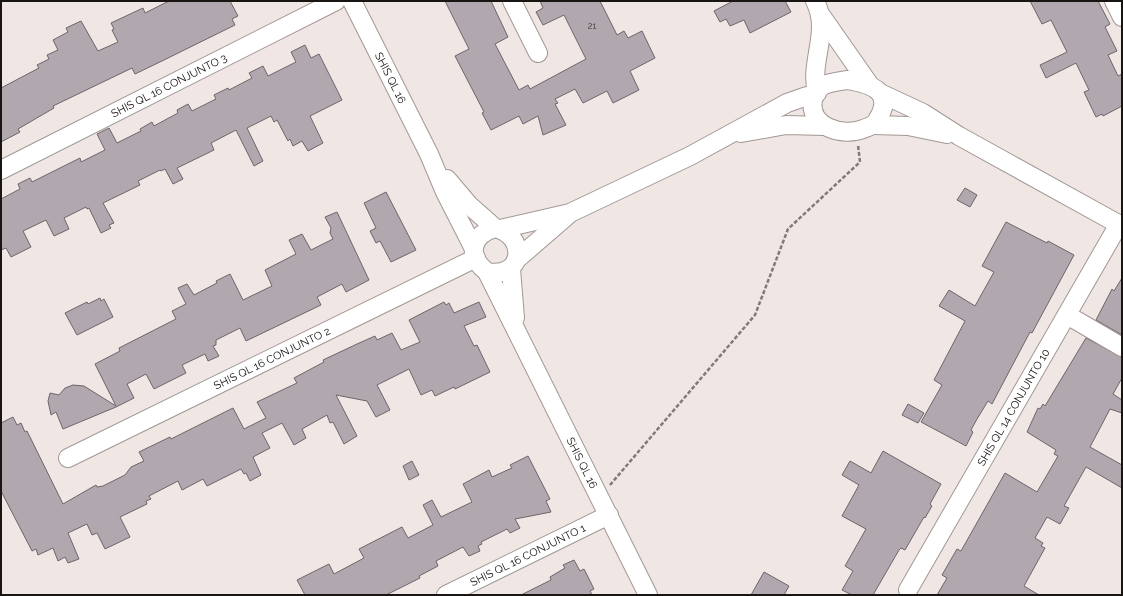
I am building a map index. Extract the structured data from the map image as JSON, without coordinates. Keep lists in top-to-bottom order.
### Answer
{
  "streets": {
    "street": [
      "SHIS QL 16",
      "SHIS QL 16 CONJUNTO 3",
      "SHIS QL 16 CONJUNTO 2",
      "SHIS QL 14 CONJUNTO 10",
      "SHIS QL 16 CONJUNTO 1"
    ]
  },
  "crossings": [
    ["SHIS QL 16", "SHIS QL 16 CONJUNTO 2"],
    ["SHIS QL 16", "SHIS QL 16 CONJUNTO 1"]
  ],
  "house_numbers": ["21"]
}
